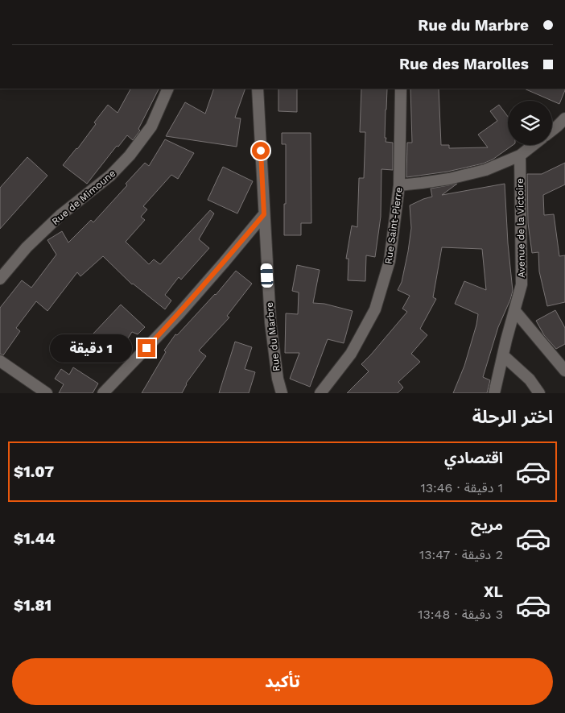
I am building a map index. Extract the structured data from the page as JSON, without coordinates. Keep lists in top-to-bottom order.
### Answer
{
  "streets": {
    "street": [
      "Rue de Mimoune",
      "Rue Saint-Pierre",
      "Avenue de la Victoire",
      "Rue du Marbre"
    ]
  },
  "page": {
    "banner": ["Rue du Marbre", "Rue des Marolles"],
    "bubble": "1 دقيقة",
    "heading": "اختر الرحلة",
    "list": [
      {
        "name": "اقتصادي",
        "note": "1 دقيقة · 13:46",
        "value": "$1.07"
      },
      {
        "name": "مريح",
        "note": "2 دقيقة · 13:47",
        "value": "$1.44"
      },
      {
        "name": "XL",
        "note": "3 دقيقة · 13:48",
        "value": "$1.81"
      }
    ],
    "buttons": "تأكيد"
  }
}
